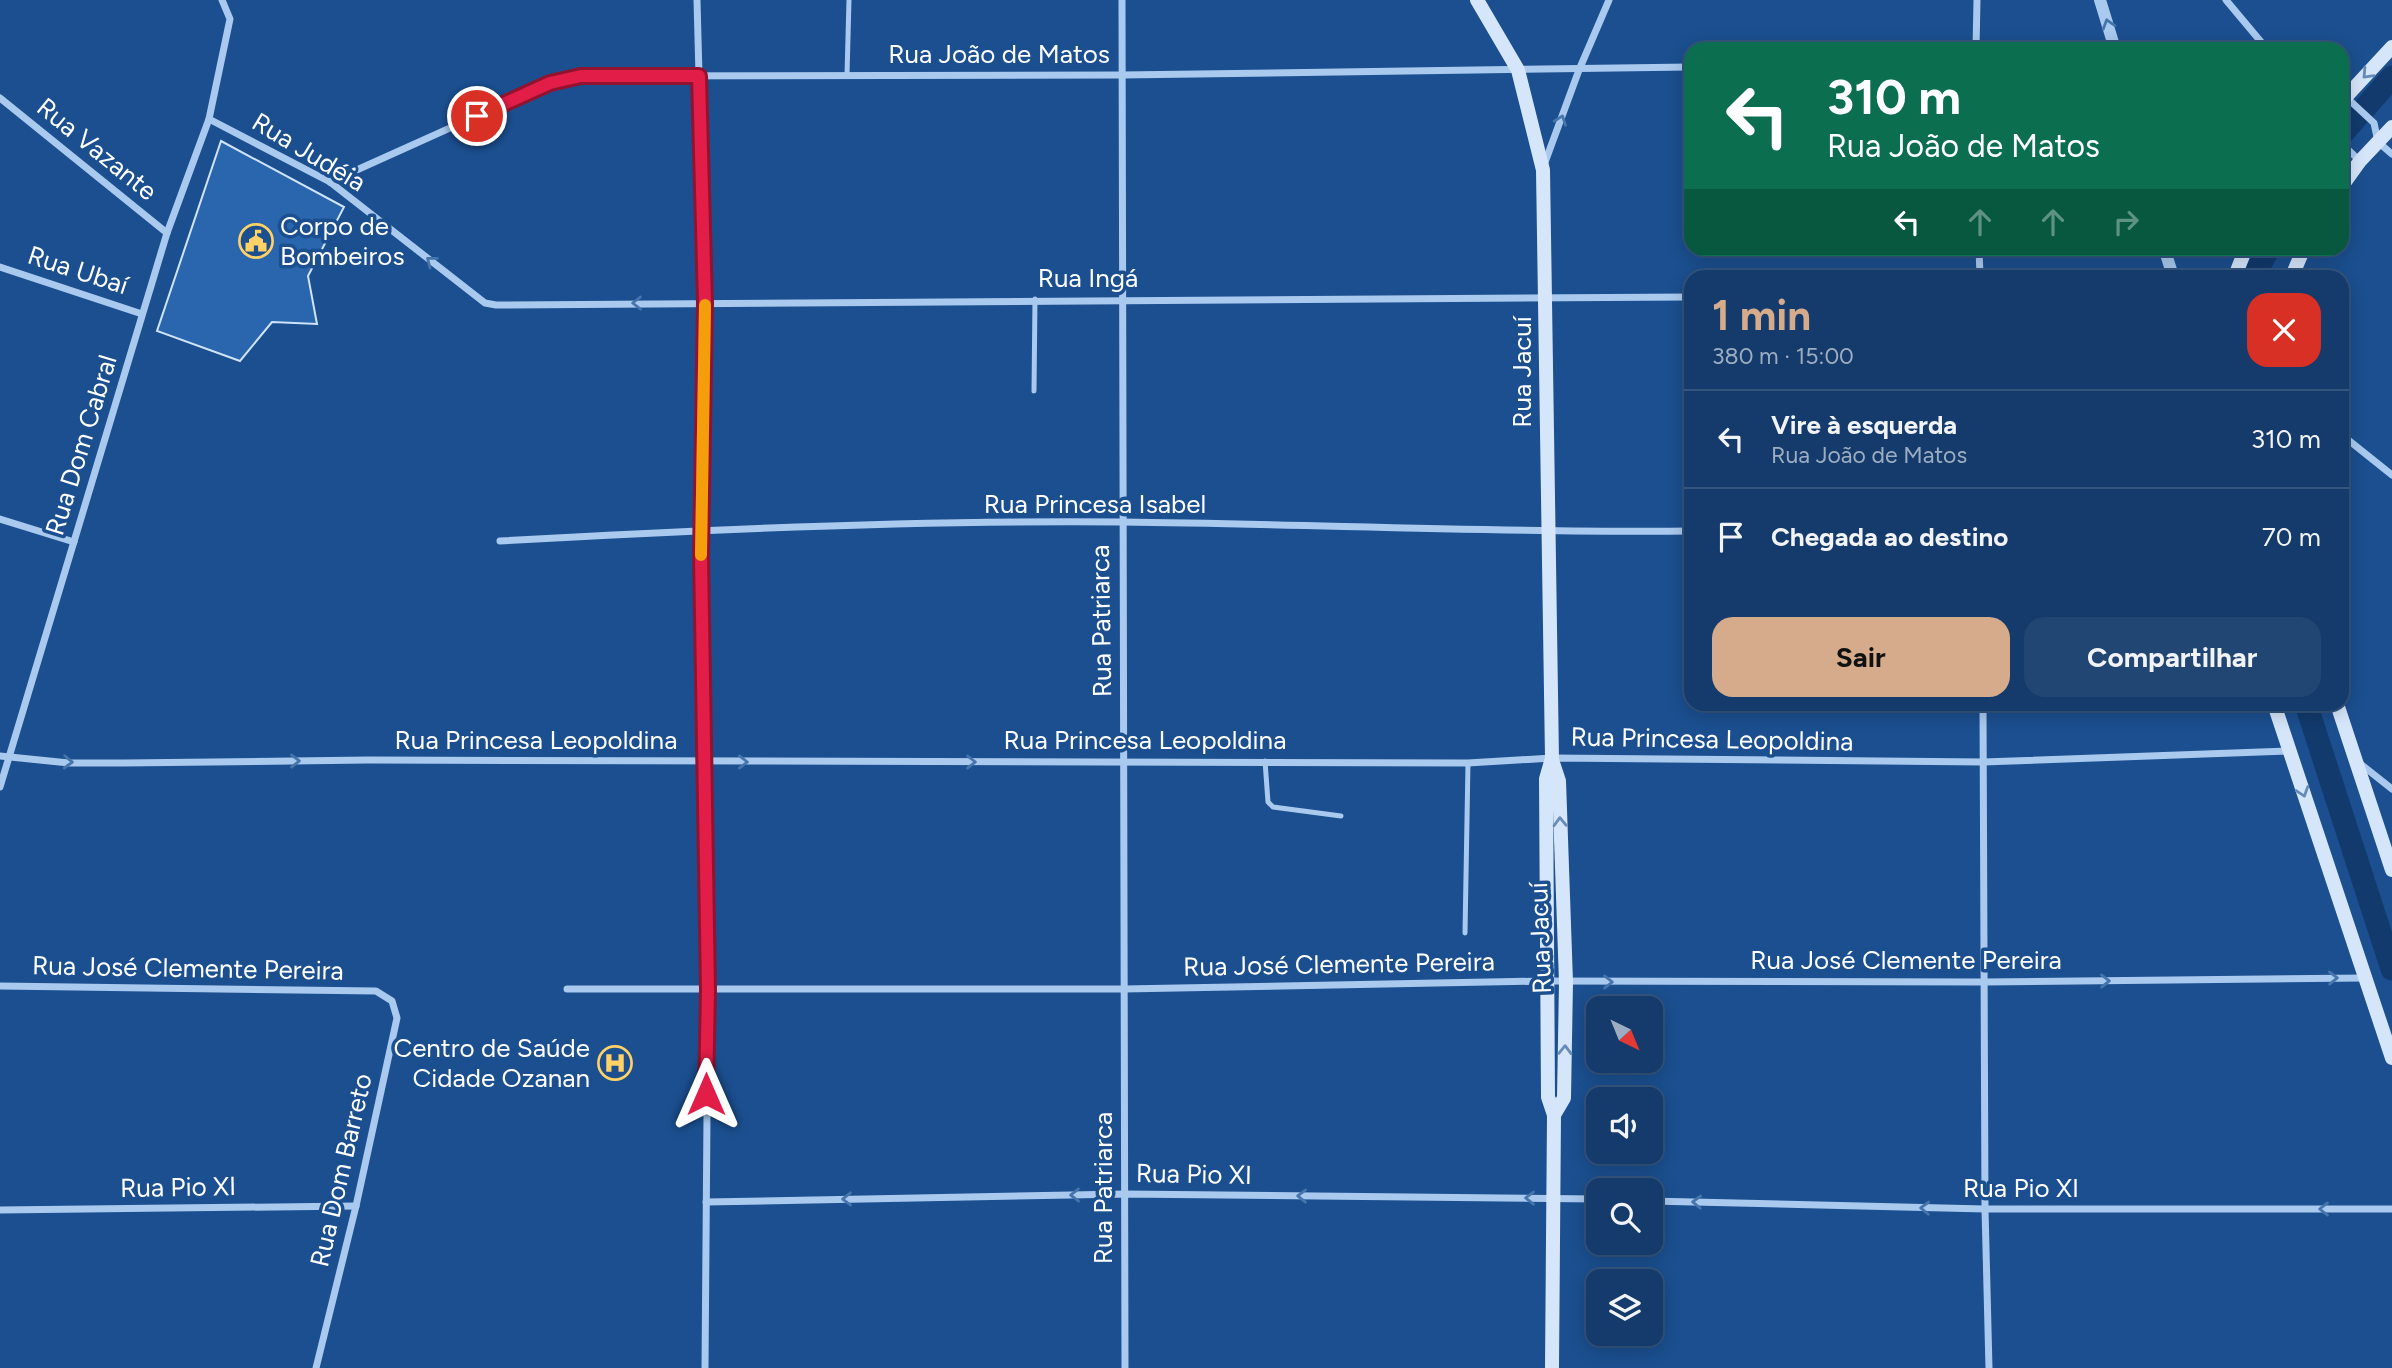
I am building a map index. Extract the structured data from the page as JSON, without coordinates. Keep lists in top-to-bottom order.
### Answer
{
  "streets": {
    "main road": ["Rua Jacuí"],
    "street": [
      "Rua João de Matos",
      "Rua Vazante",
      "Rua Judéia",
      "Rua Ubaí",
      "Rua Ingá",
      "Rua Dom Cabral",
      "Rua Princesa Isabel",
      "Rua Patriarca",
      "Rua Princesa Leopoldina",
      "Rua José Clemente Pereira",
      "Rua Dom Barreto",
      "Rua Pio XI"
    ]
  },
  "crossings": [
    ["Rua João de Matos", "Rua Judéia"],
    ["Rua João de Matos", "Rua Jacuí"],
    ["Rua João de Matos", "Rua Patriarca"],
    ["Rua Vazante", "Rua Dom Cabral"],
    ["Rua Judéia", "Rua Ingá"],
    ["Rua Judéia", "Rua Dom Cabral"],
    ["Rua Ubaí", "Rua Dom Cabral"],
    ["Rua Ingá", "Rua Jacuí"],
    ["Rua Ingá", "Rua Patriarca"],
    ["Rua Jacuí", "Rua Princesa Isabel"],
    ["Rua Jacuí", "Rua Princesa Leopoldina"],
    ["Rua Jacuí", "Rua José Clemente Pereira"],
    ["Rua Jacuí", "Rua Pio XI"],
    ["Rua Dom Cabral", "Rua Princesa Leopoldina"],
    ["Rua Princesa Isabel", "Rua Patriarca"],
    ["Rua Patriarca", "Rua Princesa Leopoldina"],
    ["Rua Patriarca", "Rua José Clemente Pereira"],
    ["Rua Patriarca", "Rua Pio XI"],
    ["Rua José Clemente Pereira", "Rua Dom Barreto"],
    ["Rua Dom Barreto", "Rua Pio XI"]
  ],
  "one_way": [
    "Rua Judéia",
    "Rua Princesa Leopoldina",
    "Rua José Clemente Pereira",
    "Rua Pio XI"
  ],
  "places": {
    "public building": ["Corpo de Bombeiros"],
    "hospital": ["Centro de Saúde Cidade Ozanan"]
  },
  "north": "bottom right",
  "page": {
    "turn": ["310 m", "Rua João de Matos"],
    "heading": ["1 min", "380 m · 15:00"],
    "list": [
      {
        "name": "Vire à esquerda",
        "note": "Rua João de Matos",
        "value": "310 m"
      },
      {
        "name": "Chegada ao destino",
        "value": "70 m"
      }
    ],
    "buttons": ["Sair", "Compartilhar"]
  }
}
